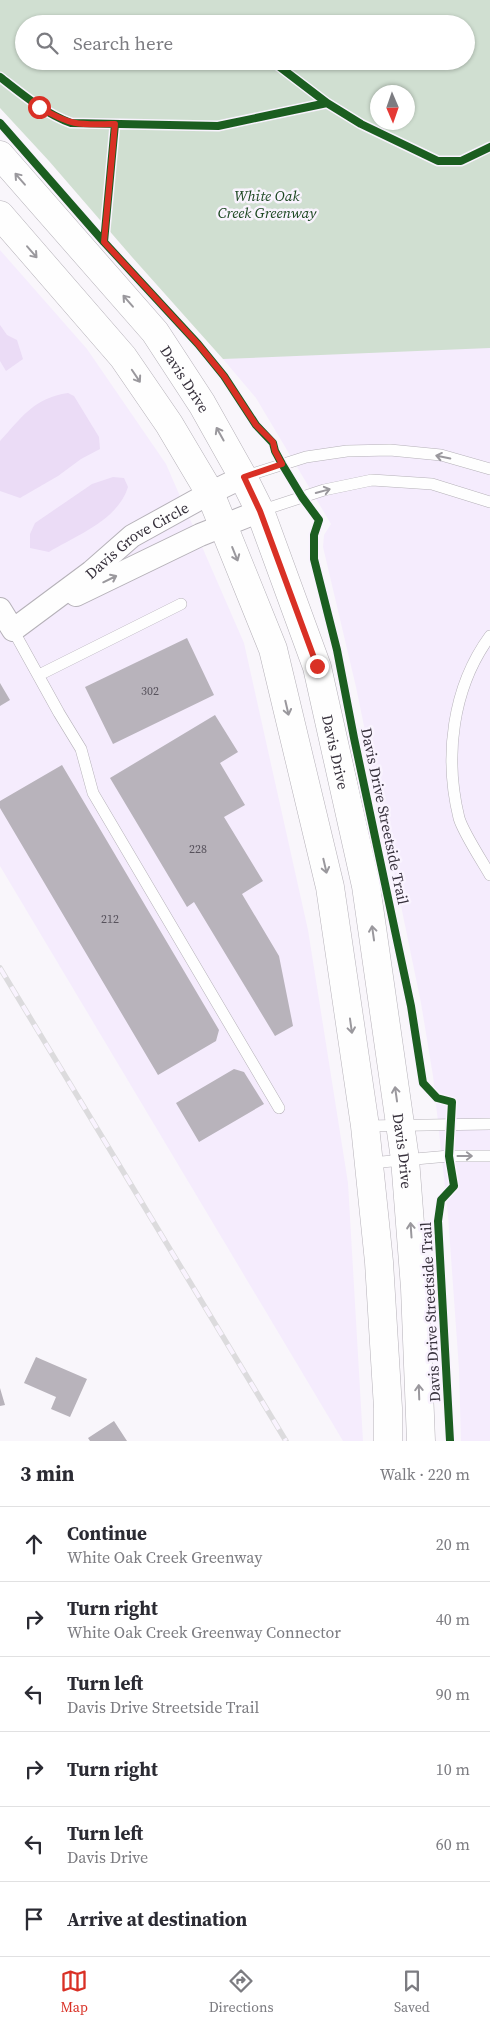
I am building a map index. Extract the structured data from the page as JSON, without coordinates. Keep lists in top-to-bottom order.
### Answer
{
  "streets": {
    "main road": ["Davis Drive"],
    "street": ["Davis Grove Circle"],
    "cycle path": ["Davis Drive Streetside Trail"]
  },
  "crossings": [
    ["Davis Drive", "Davis Grove Circle"]
  ],
  "parks": ["White Oak Creek Greenway"],
  "house_numbers": ["302", "228", "212"],
  "north": "bottom",
  "page": {
    "search": "Search here",
    "heading": ["3 min", "Walk · 220 m"],
    "list": [
      ["Continue", "White Oak Creek Greenway", "20 m"],
      ["Turn right", "White Oak Creek Greenway Connector", "40 m"],
      ["Turn left", "Davis Drive Streetside Trail", "90 m"],
      ["Turn right", "10 m"],
      ["Turn left", "Davis Drive", "60 m"],
      "Arrive at destination"
    ],
    "nav": ["Map", "Directions", "Saved"]
  }
}
